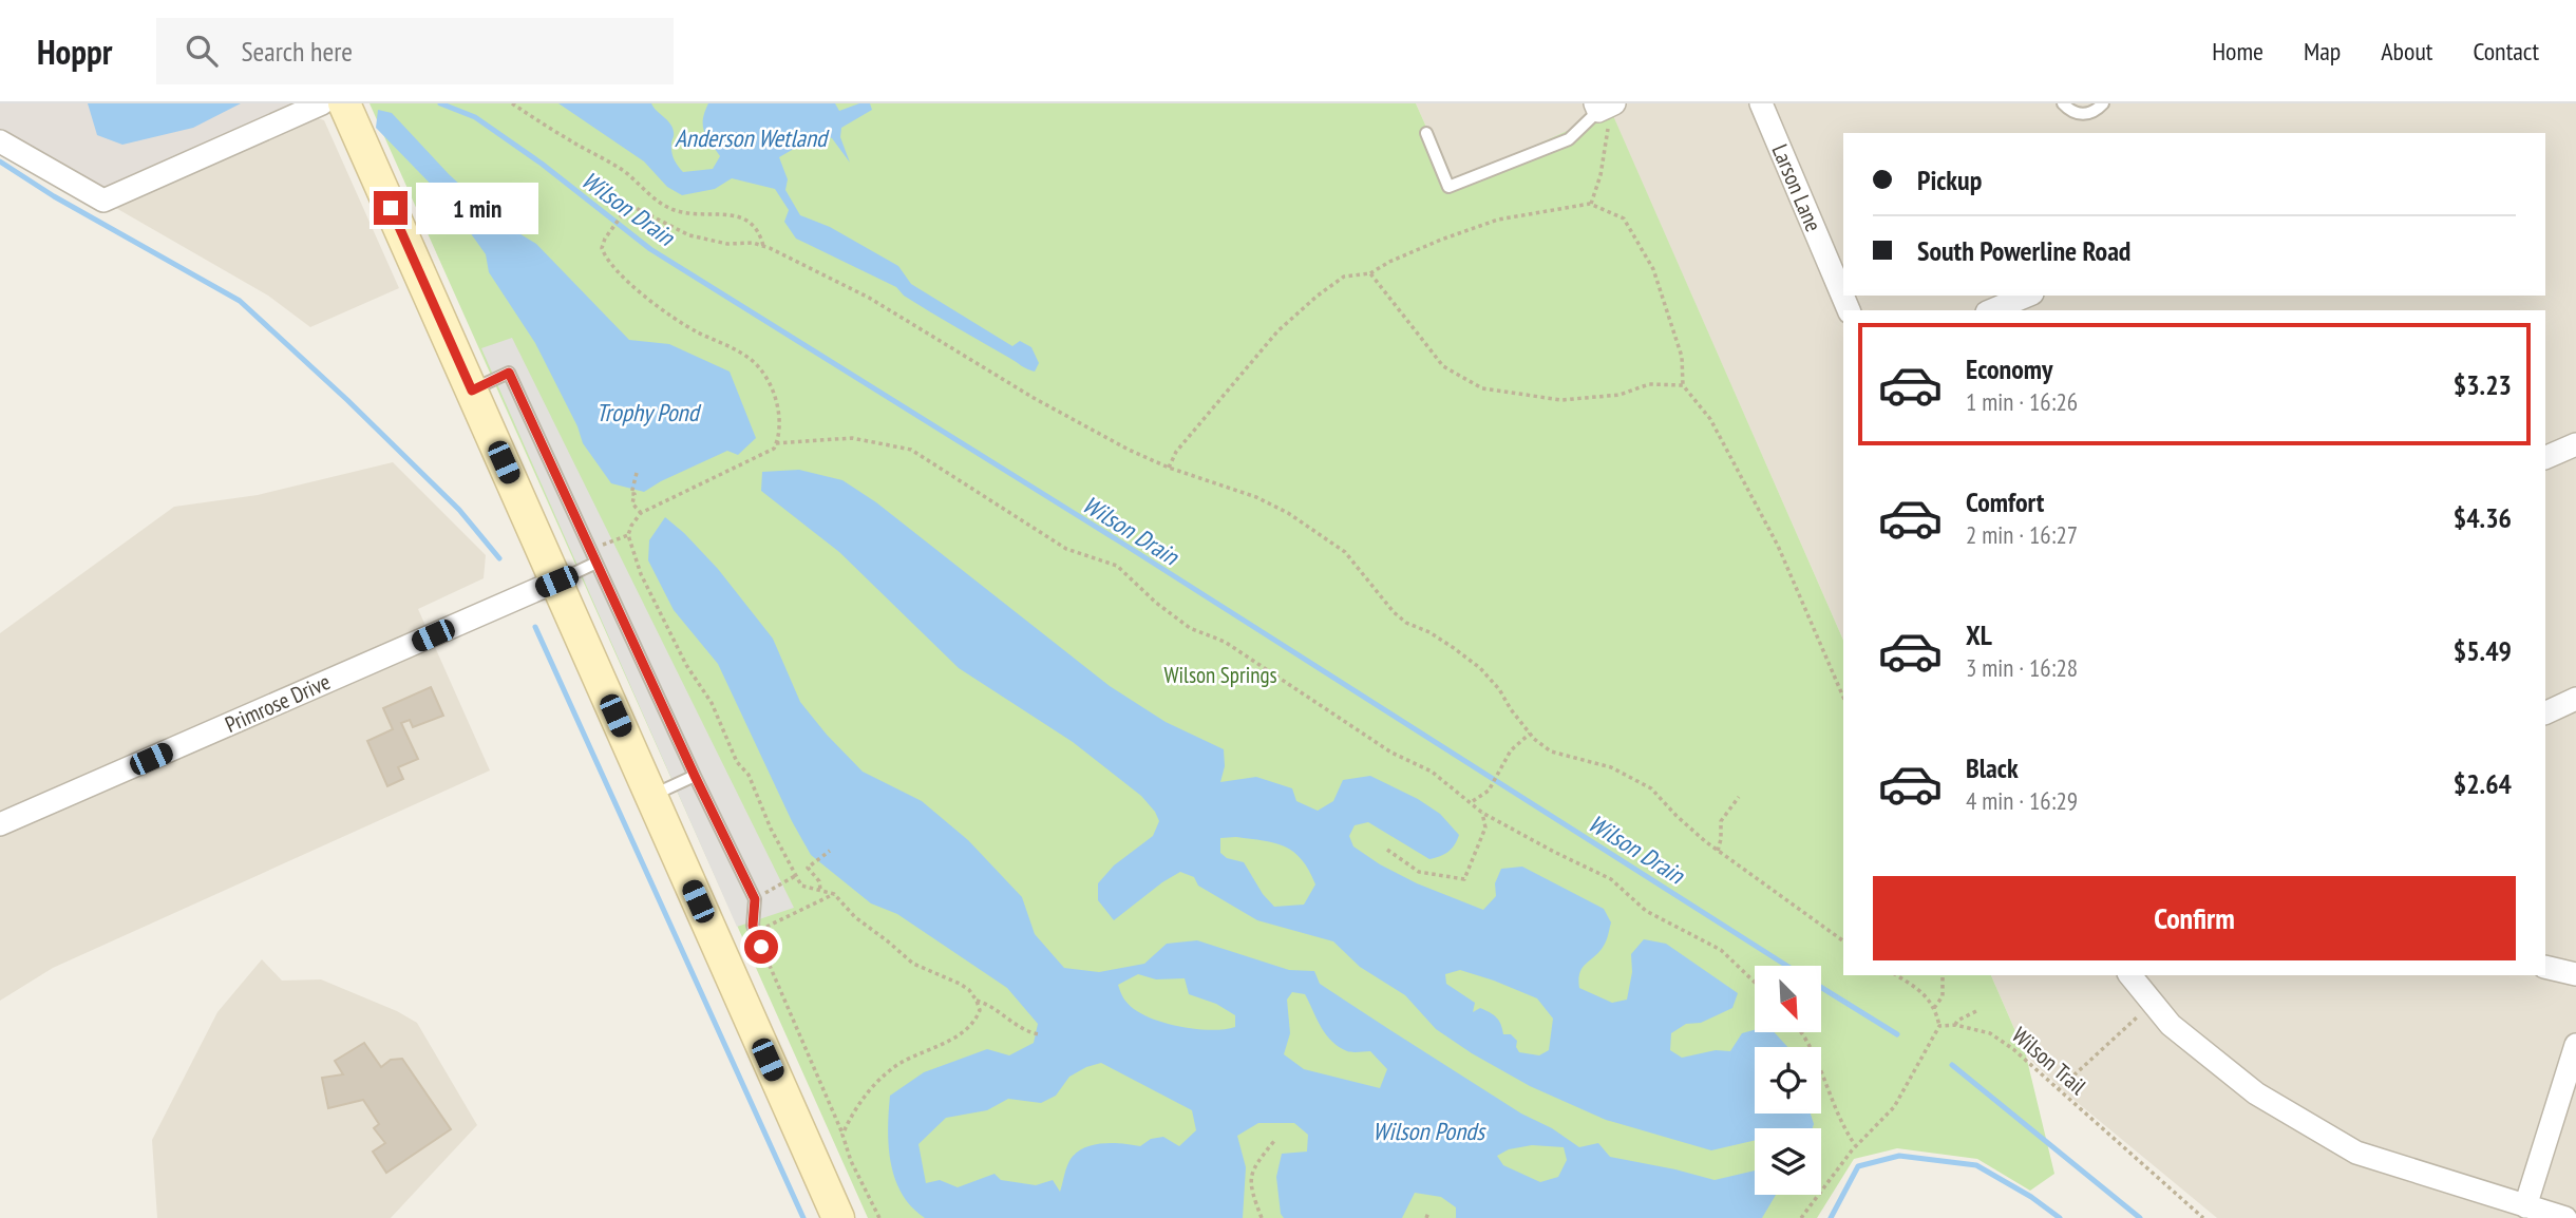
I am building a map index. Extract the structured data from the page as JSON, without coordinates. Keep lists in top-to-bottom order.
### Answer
{
  "streets": {
    "street": ["Larson Lane", "Primrose Drive"],
    "path": ["Wilson Trail"]
  },
  "water": [
    "Anderson Wetland",
    "Wilson Drain",
    "Trophy Pond",
    "Wilson Ponds"
  ],
  "parks": ["Wilson Springs"],
  "north": "bottom right",
  "page": {
    "header": "Hoppr",
    "search": "Search here",
    "nav": [
      "Home",
      "Map",
      "About",
      "Contact"
    ],
    "banner": ["Pickup", "South Powerline Road"],
    "bubble": "1 min",
    "list": [
      {
        "name": "Economy",
        "note": "1 min · 16:26",
        "value": "$3.23"
      },
      {
        "name": "Comfort",
        "note": "2 min · 16:27",
        "value": "$4.36"
      },
      {
        "name": "XL",
        "note": "3 min · 16:28",
        "value": "$5.49"
      },
      {
        "name": "Black",
        "note": "4 min · 16:29",
        "value": "$2.64"
      }
    ],
    "buttons": "Confirm"
  }
}
